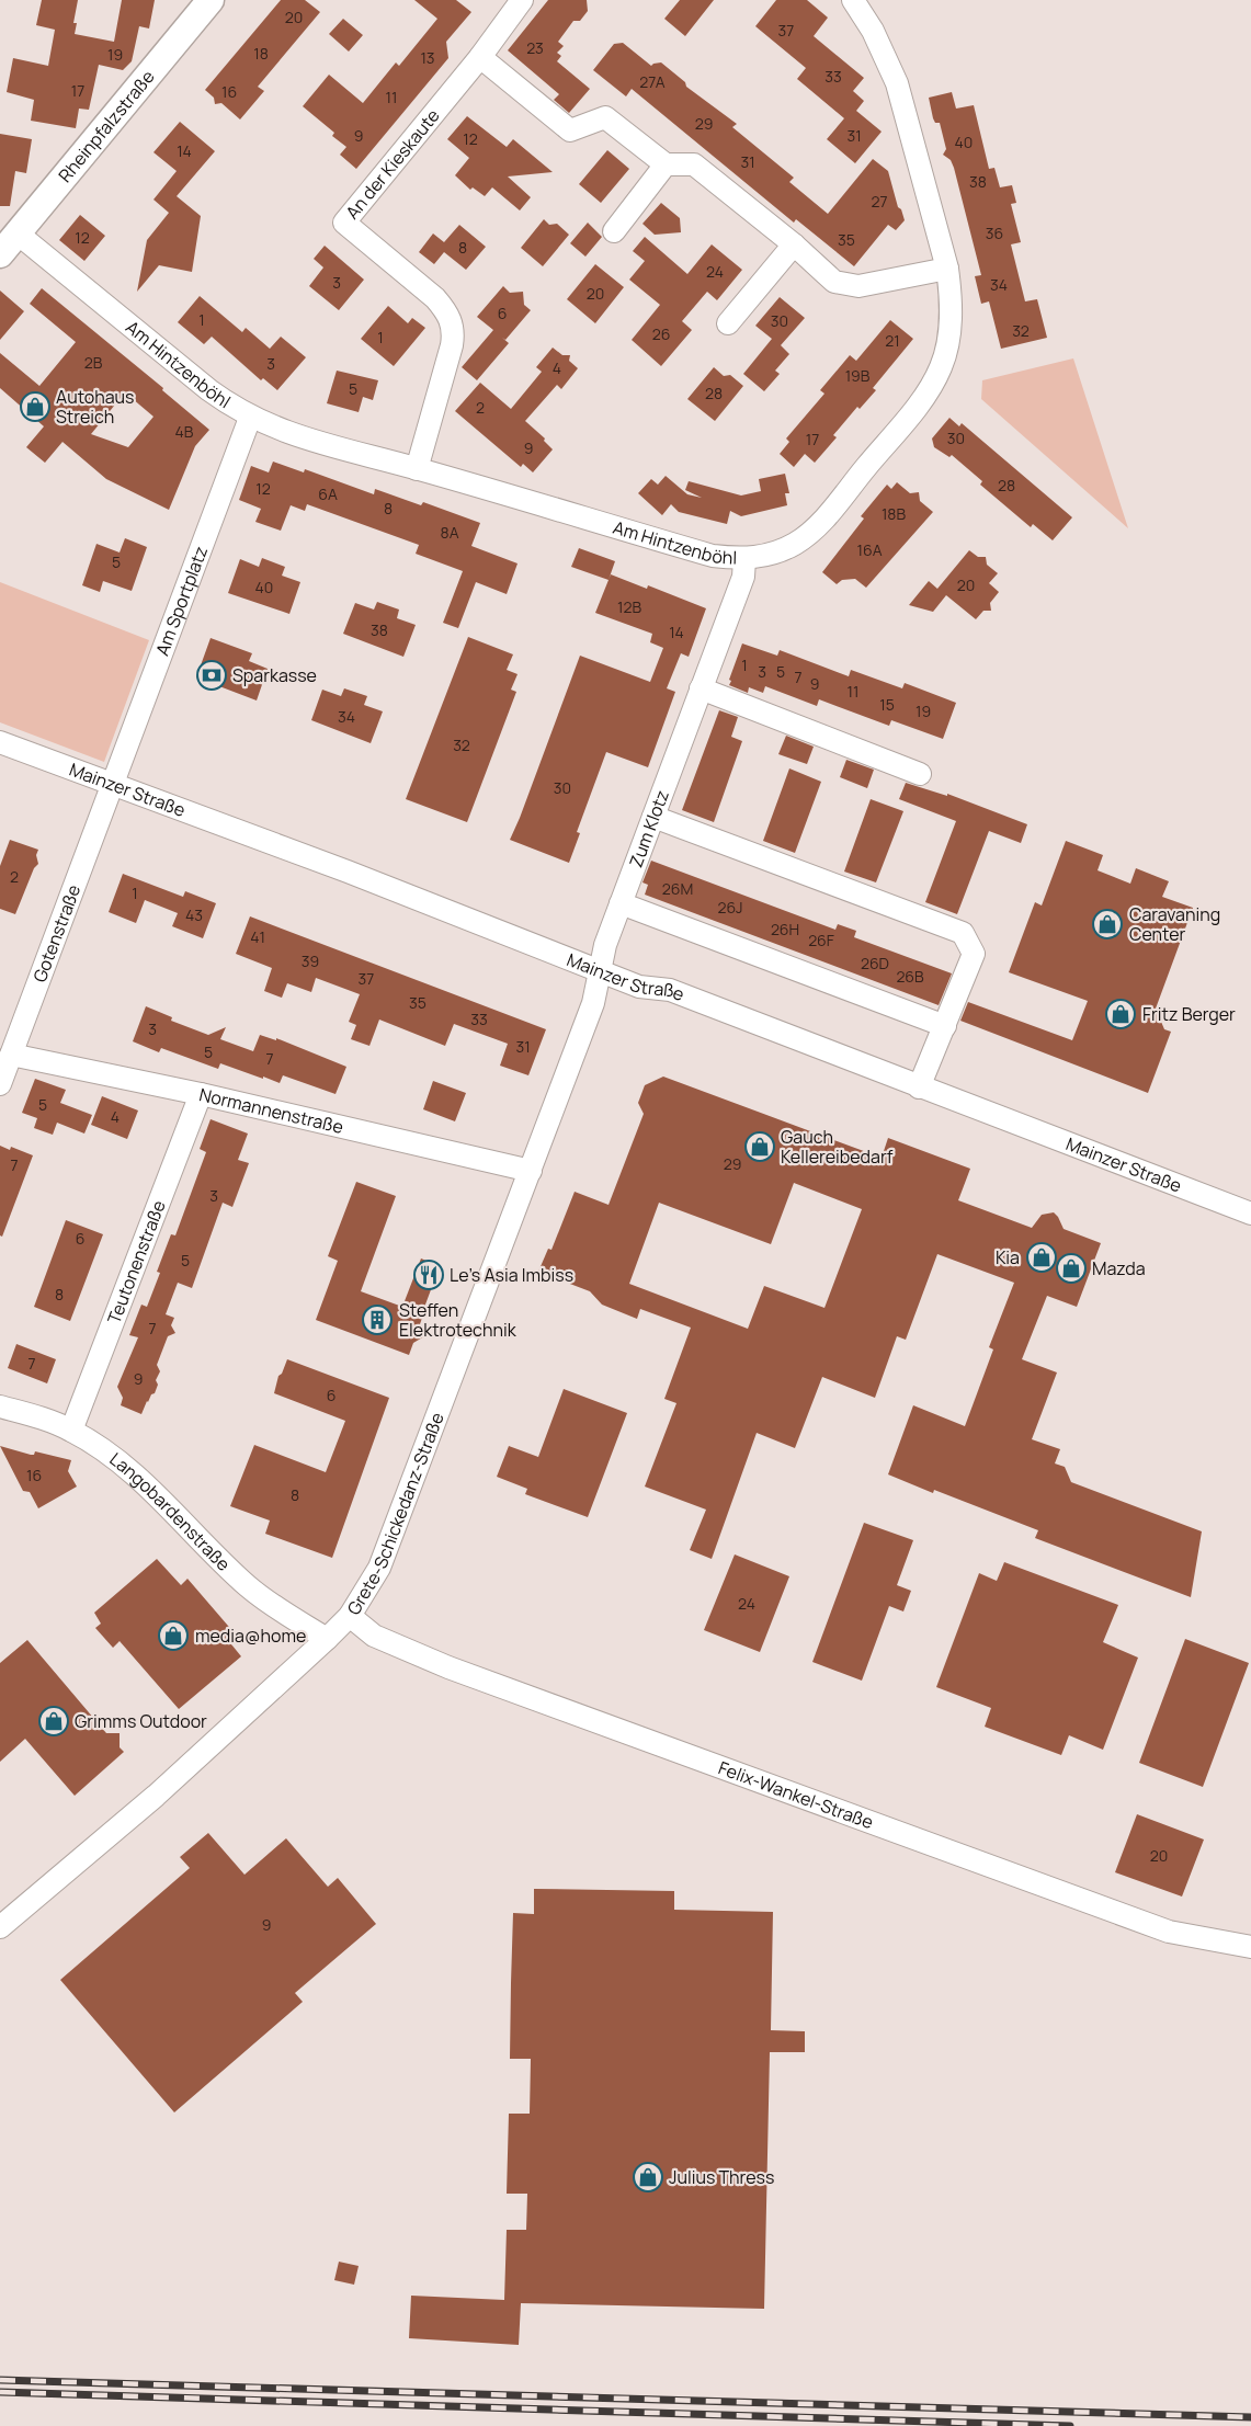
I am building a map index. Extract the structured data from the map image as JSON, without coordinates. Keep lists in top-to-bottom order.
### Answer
{
  "streets": {
    "street": [
      "Rheinpfalzstraße",
      "An der Kieskaute",
      "Am Hintzenböhl",
      "Am Sportplatz",
      "Mainzer Straße",
      "Zum Klotz",
      "Gotenstraße",
      "Normannenstraße",
      "Teutonenstraße",
      "Langobardenstraße",
      "Grete-Schickedanz-Straße",
      "Felix-Wankel-Straße"
    ]
  },
  "crossings": [
    ["Rheinpfalzstraße", "Am Hintzenböhl"],
    ["An der Kieskaute", "Am Hintzenböhl"],
    ["Am Hintzenböhl", "Am Sportplatz"],
    ["Am Hintzenböhl", "Zum Klotz"],
    ["Am Sportplatz", "Mainzer Straße"],
    ["Am Sportplatz", "Gotenstraße"],
    ["Mainzer Straße", "Zum Klotz"],
    ["Mainzer Straße", "Gotenstraße"],
    ["Mainzer Straße", "Grete-Schickedanz-Straße"],
    ["Zum Klotz", "Grete-Schickedanz-Straße"],
    ["Gotenstraße", "Normannenstraße"],
    ["Normannenstraße", "Teutonenstraße"],
    ["Normannenstraße", "Grete-Schickedanz-Straße"],
    ["Teutonenstraße", "Langobardenstraße"],
    ["Langobardenstraße", "Grete-Schickedanz-Straße"],
    ["Grete-Schickedanz-Straße", "Felix-Wankel-Straße"]
  ],
  "places": {
    "shop": [
      "Autohaus Streich",
      "Caravaning Center",
      "Fritz Berger",
      "Gauch Kellereibedarf",
      "Kia",
      "Mazda",
      "media@home",
      "Grimms Outdoor",
      "Julius Thress"
    ],
    "bank": ["Sparkasse"],
    "restaurant": ["Le's Asia Imbiss"],
    "building": ["Steffen Elektrotechnik"]
  },
  "house_numbers": [
    "20",
    "37",
    "23",
    "18",
    "19",
    "13",
    "33",
    "27A",
    "17",
    "16",
    "11",
    "29",
    "9",
    "31",
    "12",
    "40",
    "14",
    "31",
    "38",
    "27",
    "36",
    "12",
    "35",
    "8",
    "24",
    "3",
    "34",
    "20",
    "6",
    "1",
    "30",
    "32",
    "26",
    "1",
    "21",
    "2B",
    "3",
    "4",
    "19B",
    "5",
    "28",
    "2",
    "4B",
    "30",
    "17",
    "9",
    "28",
    "12",
    "6A",
    "8",
    "18B",
    "8A",
    "16A",
    "5",
    "20",
    "40",
    "12B",
    "38",
    "14",
    "1",
    "3",
    "5",
    "7",
    "9",
    "11",
    "15",
    "19",
    "34",
    "32",
    "30",
    "2",
    "26M",
    "1",
    "26J",
    "43",
    "26H",
    "41",
    "26F",
    "39",
    "26D",
    "26B",
    "37",
    "35",
    "33",
    "3",
    "31",
    "5",
    "7",
    "5",
    "4",
    "29",
    "7",
    "3",
    "6",
    "5",
    "8",
    "7",
    "7",
    "9",
    "6",
    "16",
    "8",
    "24",
    "20",
    "9"
  ]
}
